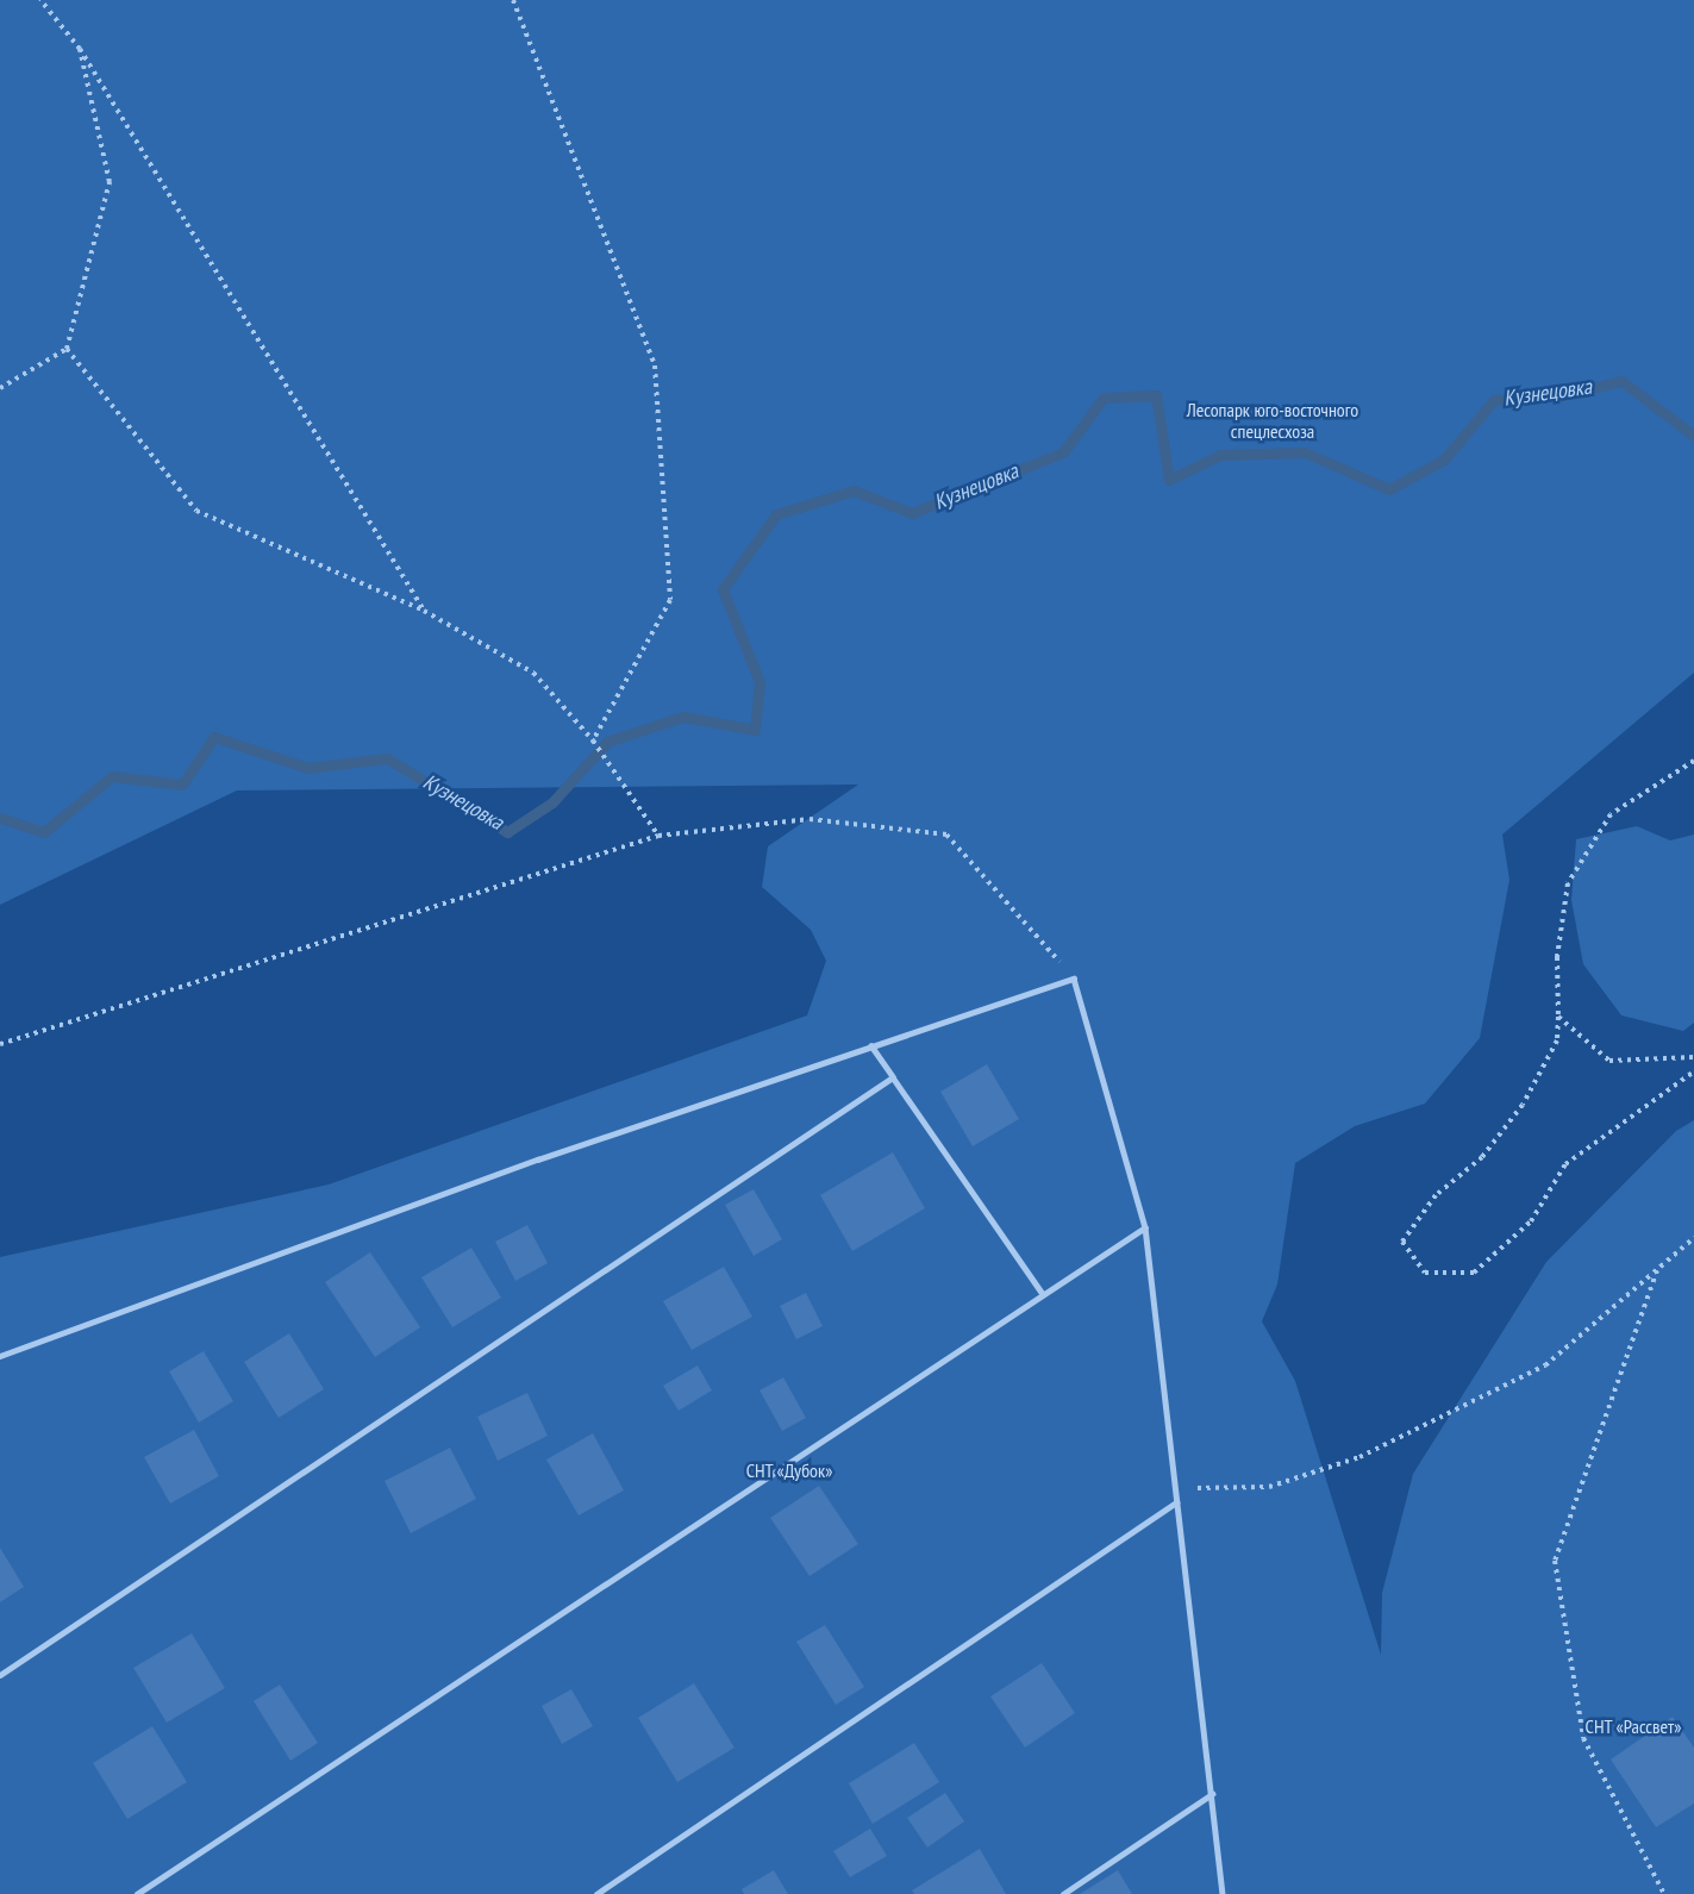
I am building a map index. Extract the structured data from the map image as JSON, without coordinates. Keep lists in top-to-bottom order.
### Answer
{
  "water": ["Кузнецовка"],
  "parks": ["Лесопарк юго-восточного спецлесхоза", "СНТ «Дубок»", "СНТ «Рассвет»"]
}
